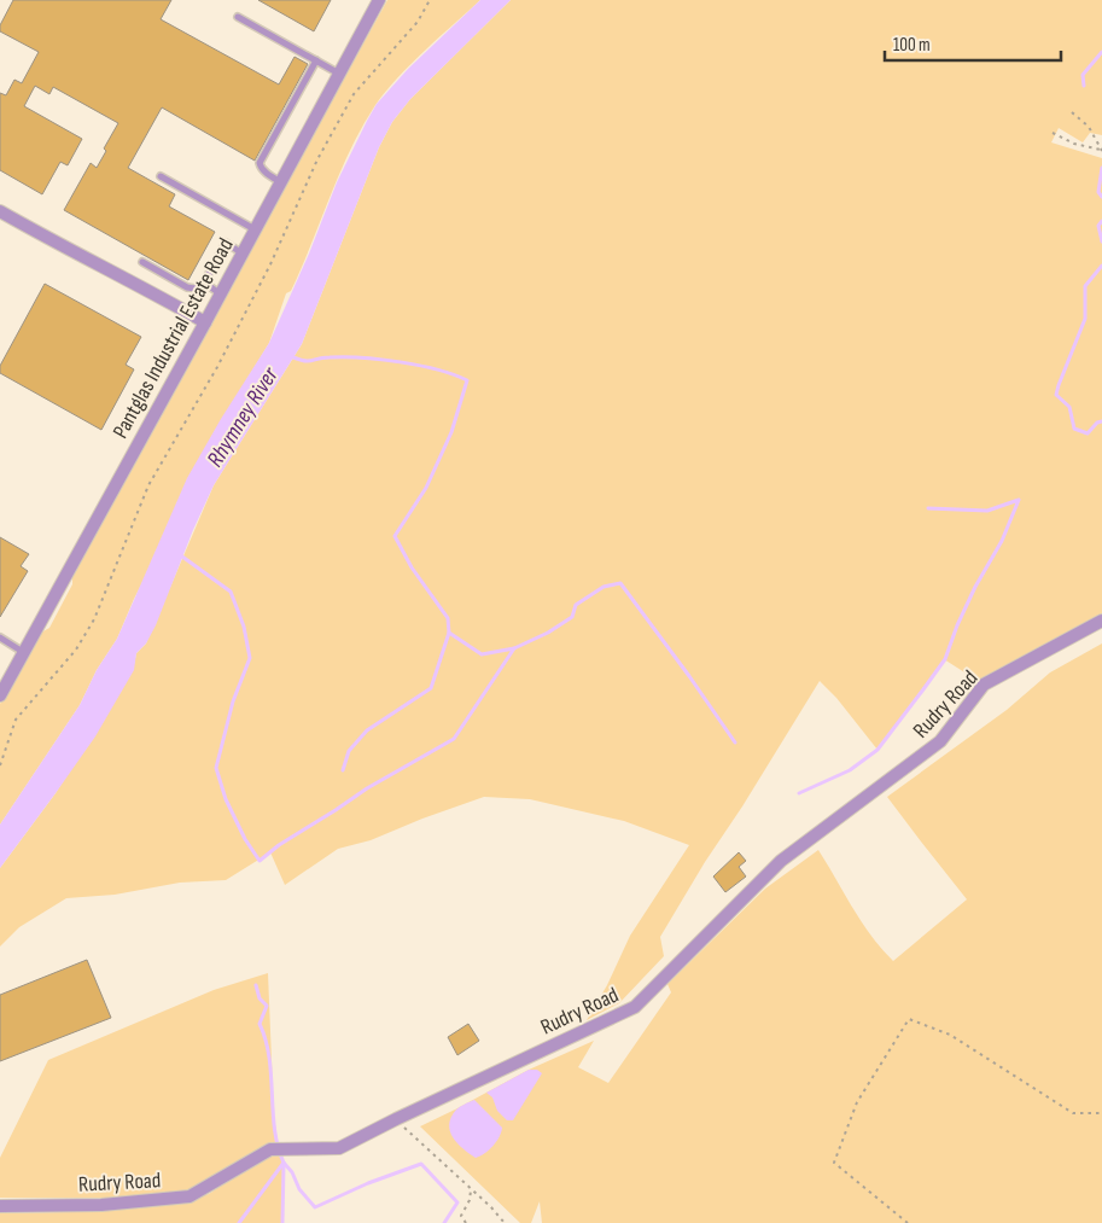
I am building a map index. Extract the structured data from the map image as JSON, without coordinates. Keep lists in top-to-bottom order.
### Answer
{
  "streets": {
    "street": ["Pantglas Industrial Estate Road", "Rudry Road"]
  },
  "water": ["Rhymney River"],
  "scale_bar": "100 m"
}
